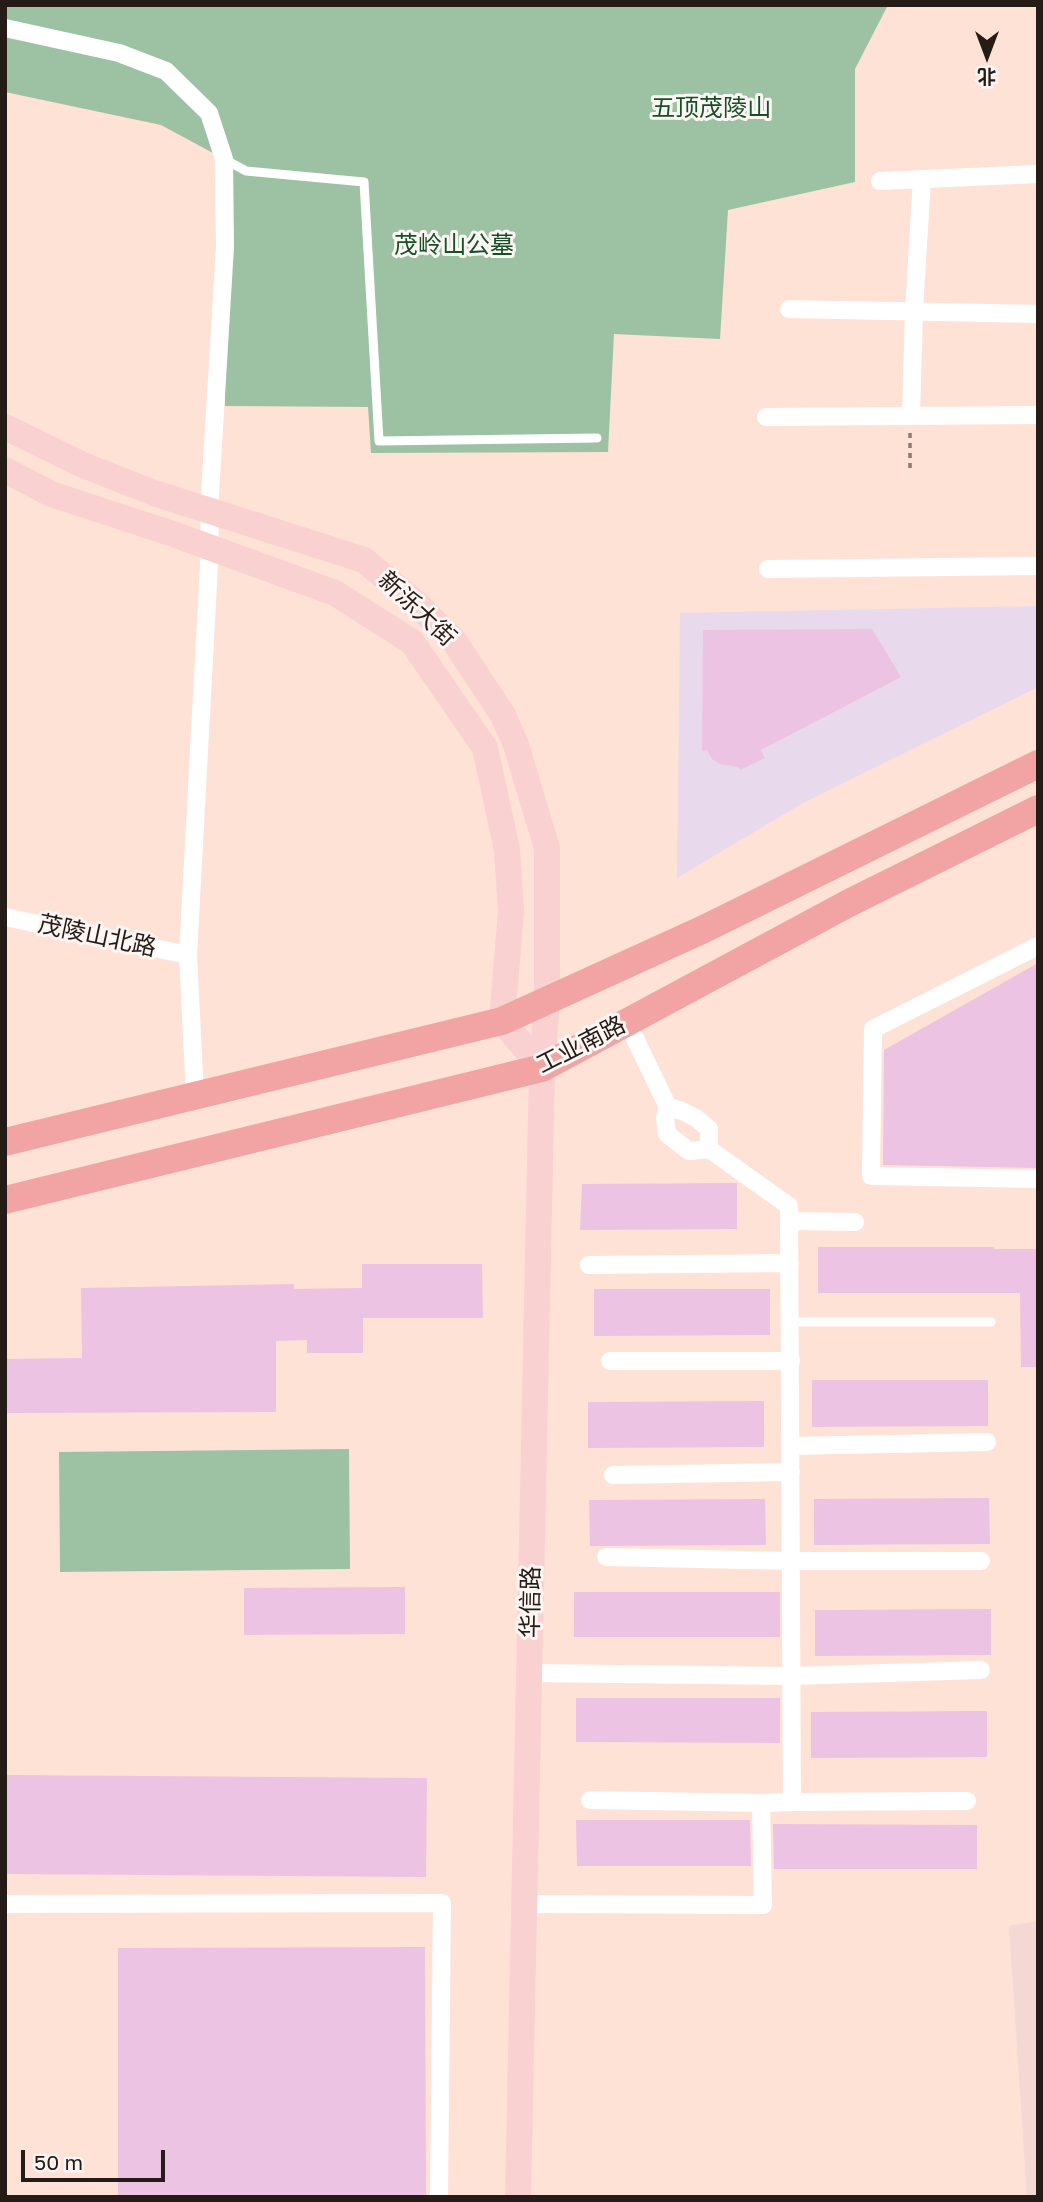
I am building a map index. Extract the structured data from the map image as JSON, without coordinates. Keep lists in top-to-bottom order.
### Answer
{
  "streets": {
    "main road": ["新泺大街", "工业南路", "华信路"],
    "street": ["茂陵山北路"]
  },
  "crossings": [
    ["新泺大街", "工业南路"],
    ["新泺大街", "华信路"],
    ["工业南路", "华信路"]
  ],
  "parks": ["五顶茂陵山", "茂岭山公墓"],
  "scale_bar": "50 m",
  "north": "bottom"
}
